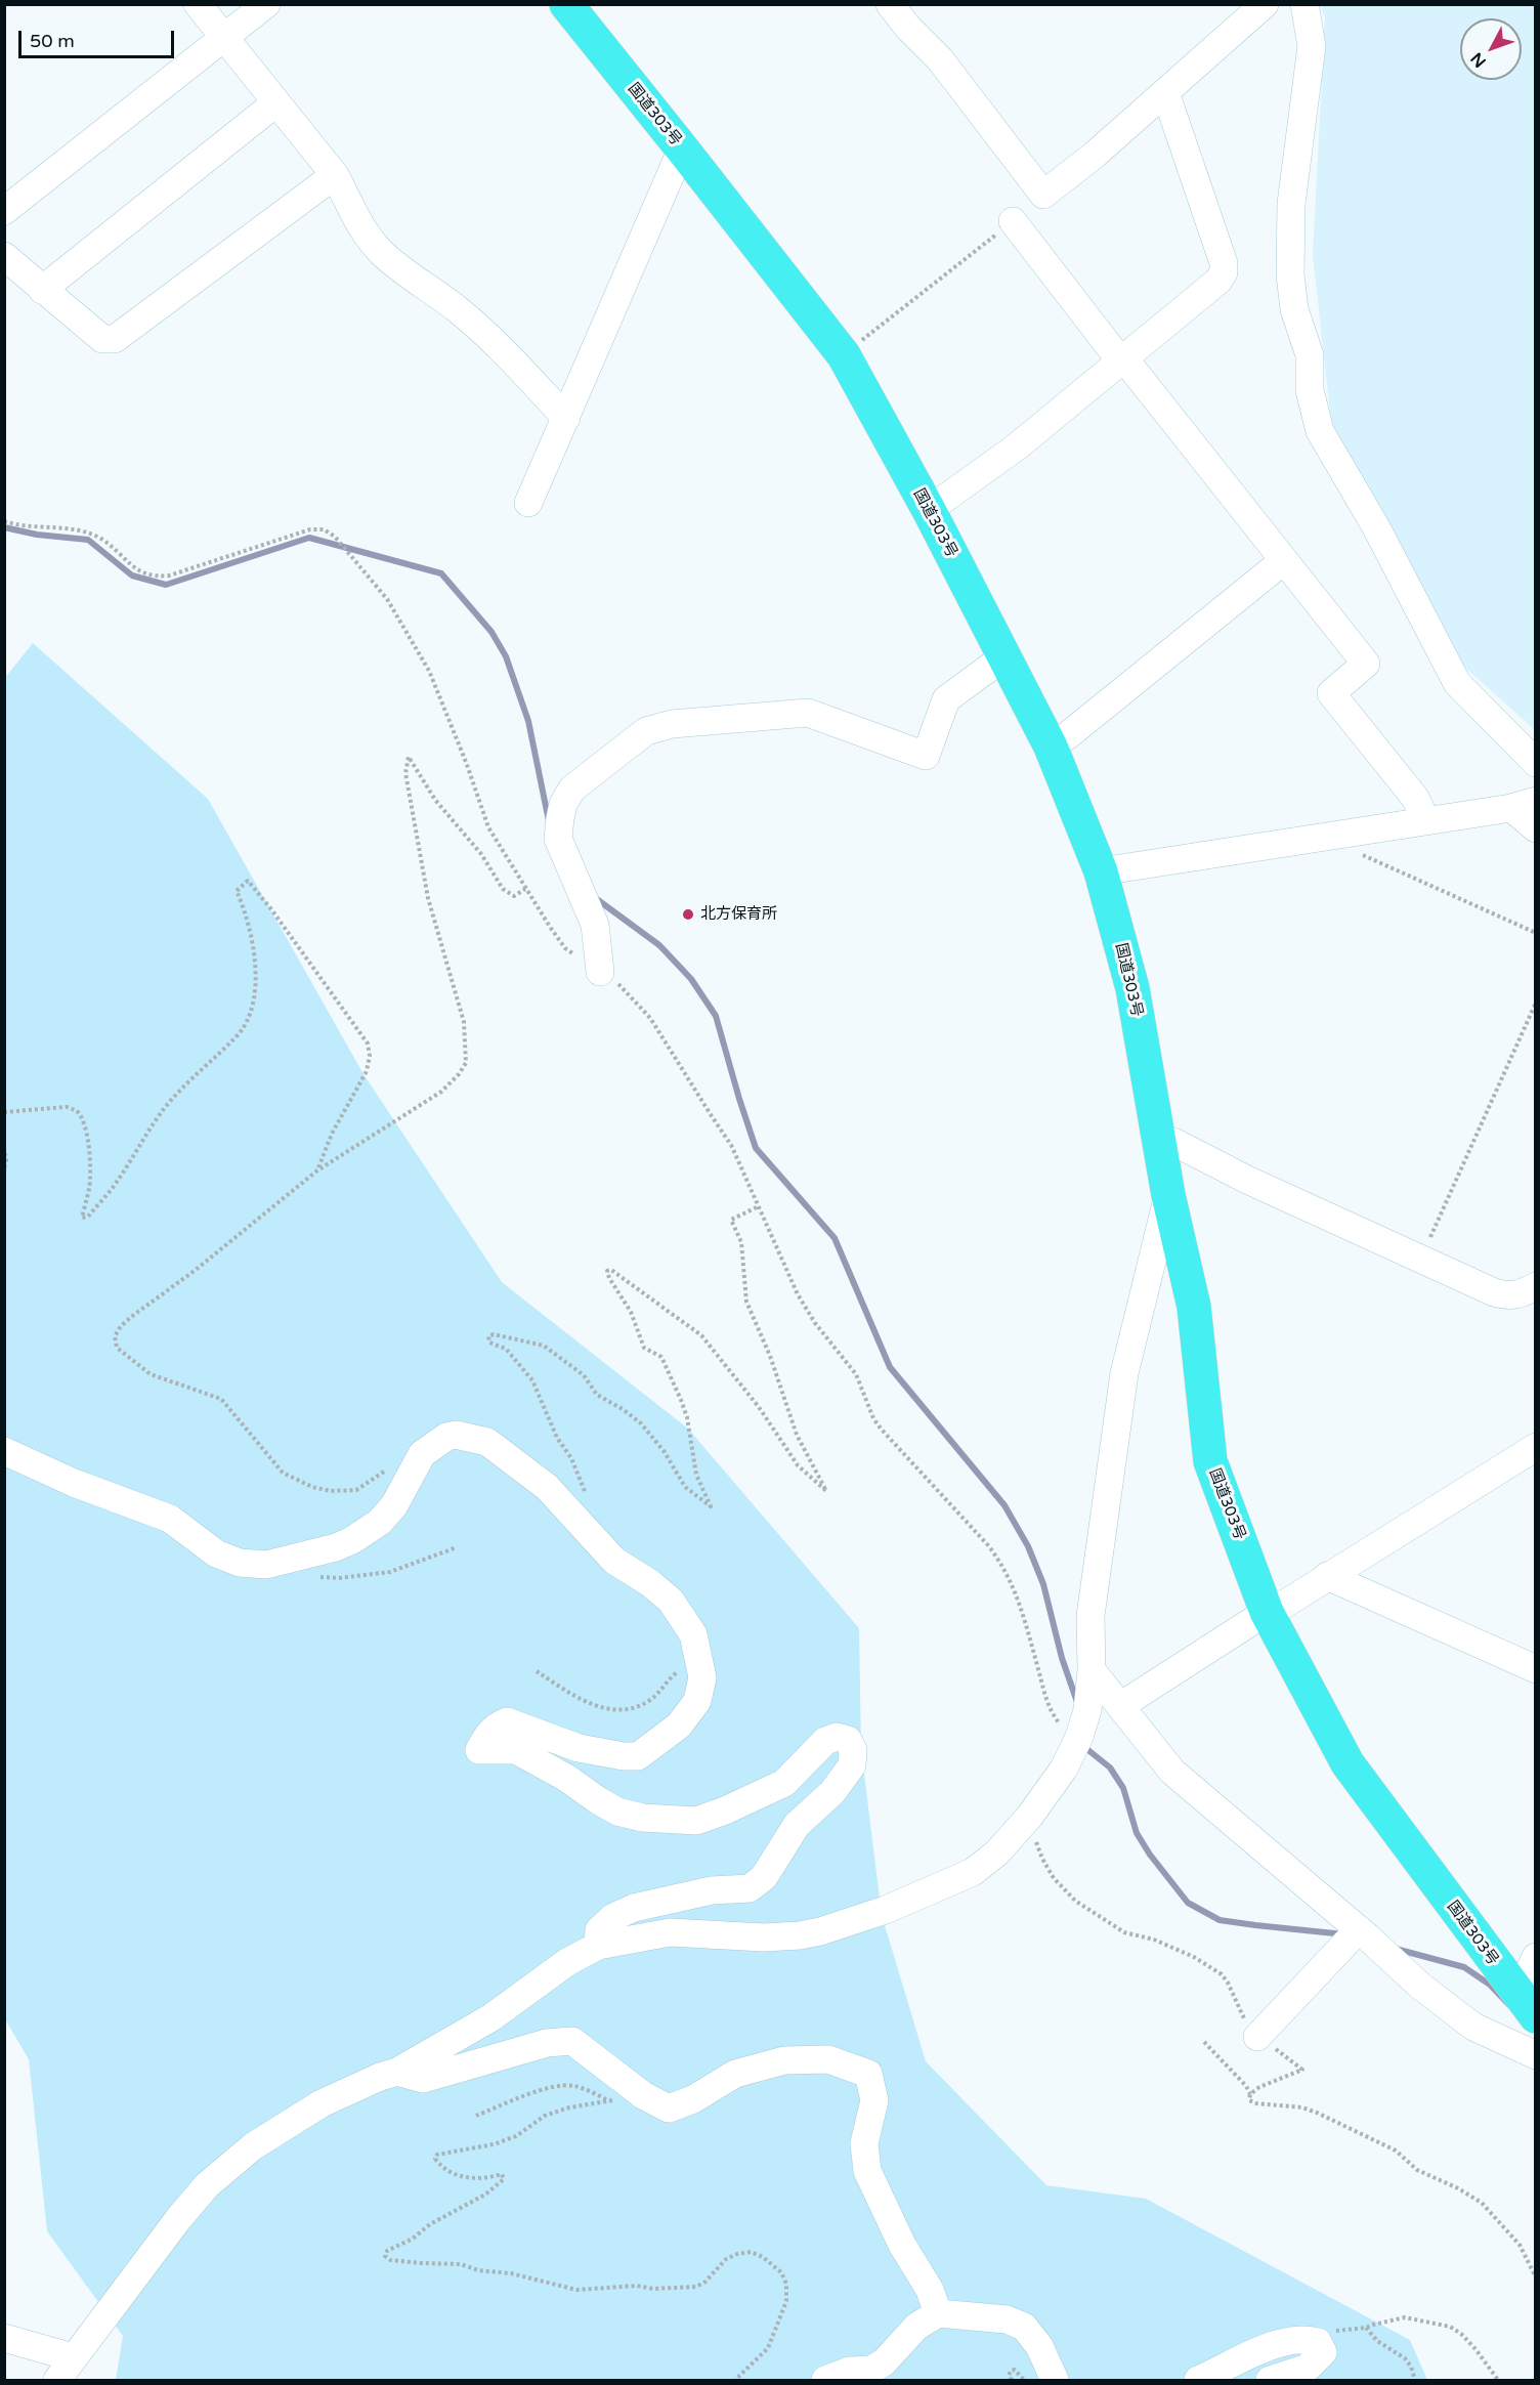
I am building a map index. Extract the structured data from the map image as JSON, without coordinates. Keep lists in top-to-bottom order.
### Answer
{
  "streets": {
    "highway": ["国道303号"]
  },
  "places": ["北方保育所"],
  "scale_bar": "50 m",
  "north": "bottom left"
}
